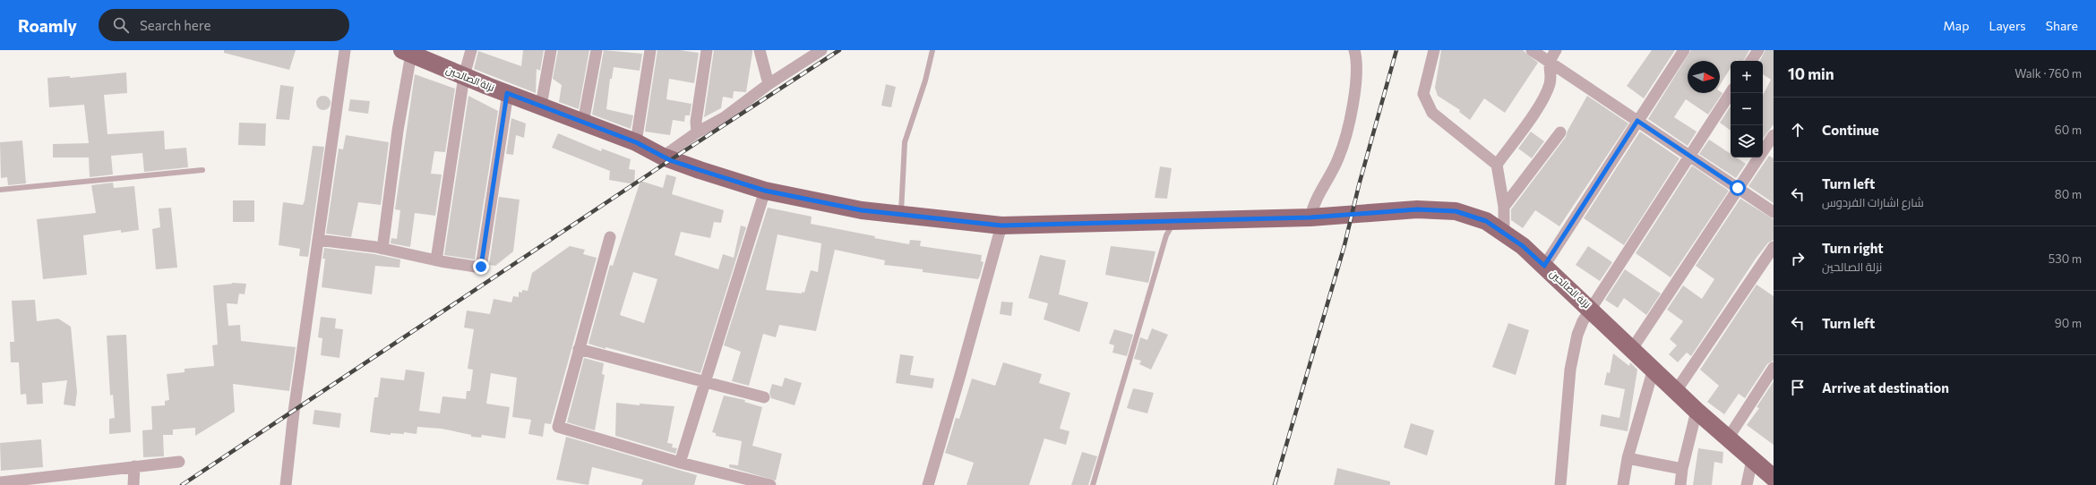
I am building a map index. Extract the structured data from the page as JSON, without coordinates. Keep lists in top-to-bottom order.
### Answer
{
  "streets": {
    "main road": ["نزلة الصالحين"]
  },
  "north": "right",
  "page": {
    "header": "Roamly",
    "search": "Search here",
    "nav": ["Map", "Layers", "Share"],
    "heading": ["10 min", "Walk · 760 m"],
    "map_buttons": ["+", "−"],
    "list": [
      ["Continue", "60 m"],
      ["Turn left", "شارع اشارات الفردوس", "80 m"],
      ["Turn right", "نزلة الصالحين", "530 m"],
      ["Turn left", "90 m"],
      "Arrive at destination"
    ]
  }
}
